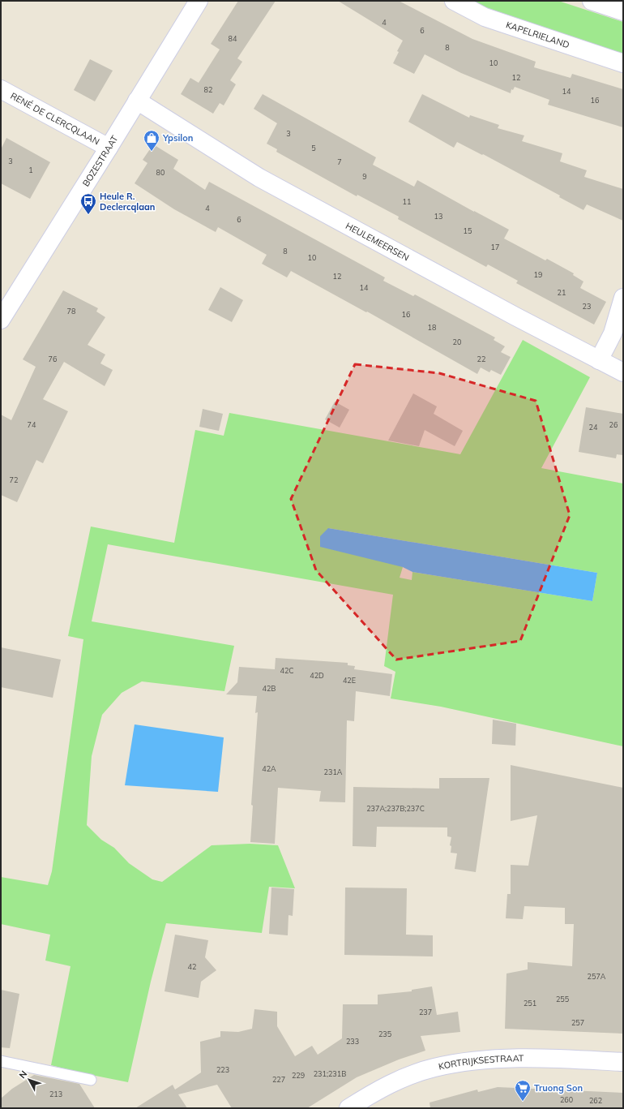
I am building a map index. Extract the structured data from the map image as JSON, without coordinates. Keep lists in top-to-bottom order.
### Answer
{
  "streets": {
    "street": [
      "KAPELRIELAND",
      "RENÉ DE CLERCQLAAN",
      "BOZESTRAAT",
      "HEULEMEERSEN",
      "KORTRIJKSESTRAAT"
    ]
  },
  "crossings": [
    ["RENÉ DE CLERCQLAAN", "BOZESTRAAT"],
    ["BOZESTRAAT", "HEULEMEERSEN"]
  ],
  "places": {
    "shop": ["Ypsilon"],
    "bus stop": ["Heule R. Declercqlaan"],
    "supermarket": ["Truong Son"]
  },
  "house_numbers": [
    "4",
    "6",
    "84",
    "8",
    "10",
    "12",
    "82",
    "14",
    "16",
    "3",
    "5",
    "3",
    "7",
    "1",
    "80",
    "9",
    "11",
    "4",
    "13",
    "6",
    "15",
    "17",
    "8",
    "10",
    "19",
    "12",
    "14",
    "21",
    "23",
    "78",
    "16",
    "18",
    "20",
    "76",
    "22",
    "74",
    "26",
    "24",
    "72",
    "42C",
    "42D",
    "42E",
    "42B",
    "42A",
    "231A",
    "237A;237B;237C",
    "42",
    "257A",
    "255",
    "251",
    "237",
    "257",
    "235",
    "233",
    "223",
    "231;231B",
    "229",
    "227",
    "213",
    "260",
    "262"
  ],
  "north": "top left"
}
